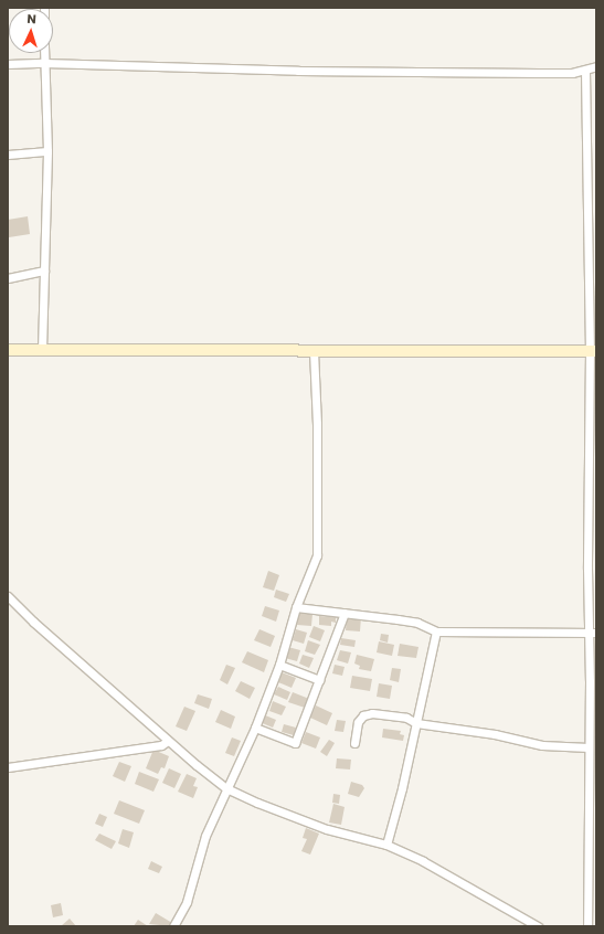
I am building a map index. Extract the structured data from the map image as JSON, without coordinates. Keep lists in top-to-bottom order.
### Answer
{
  "north": "top"
}
